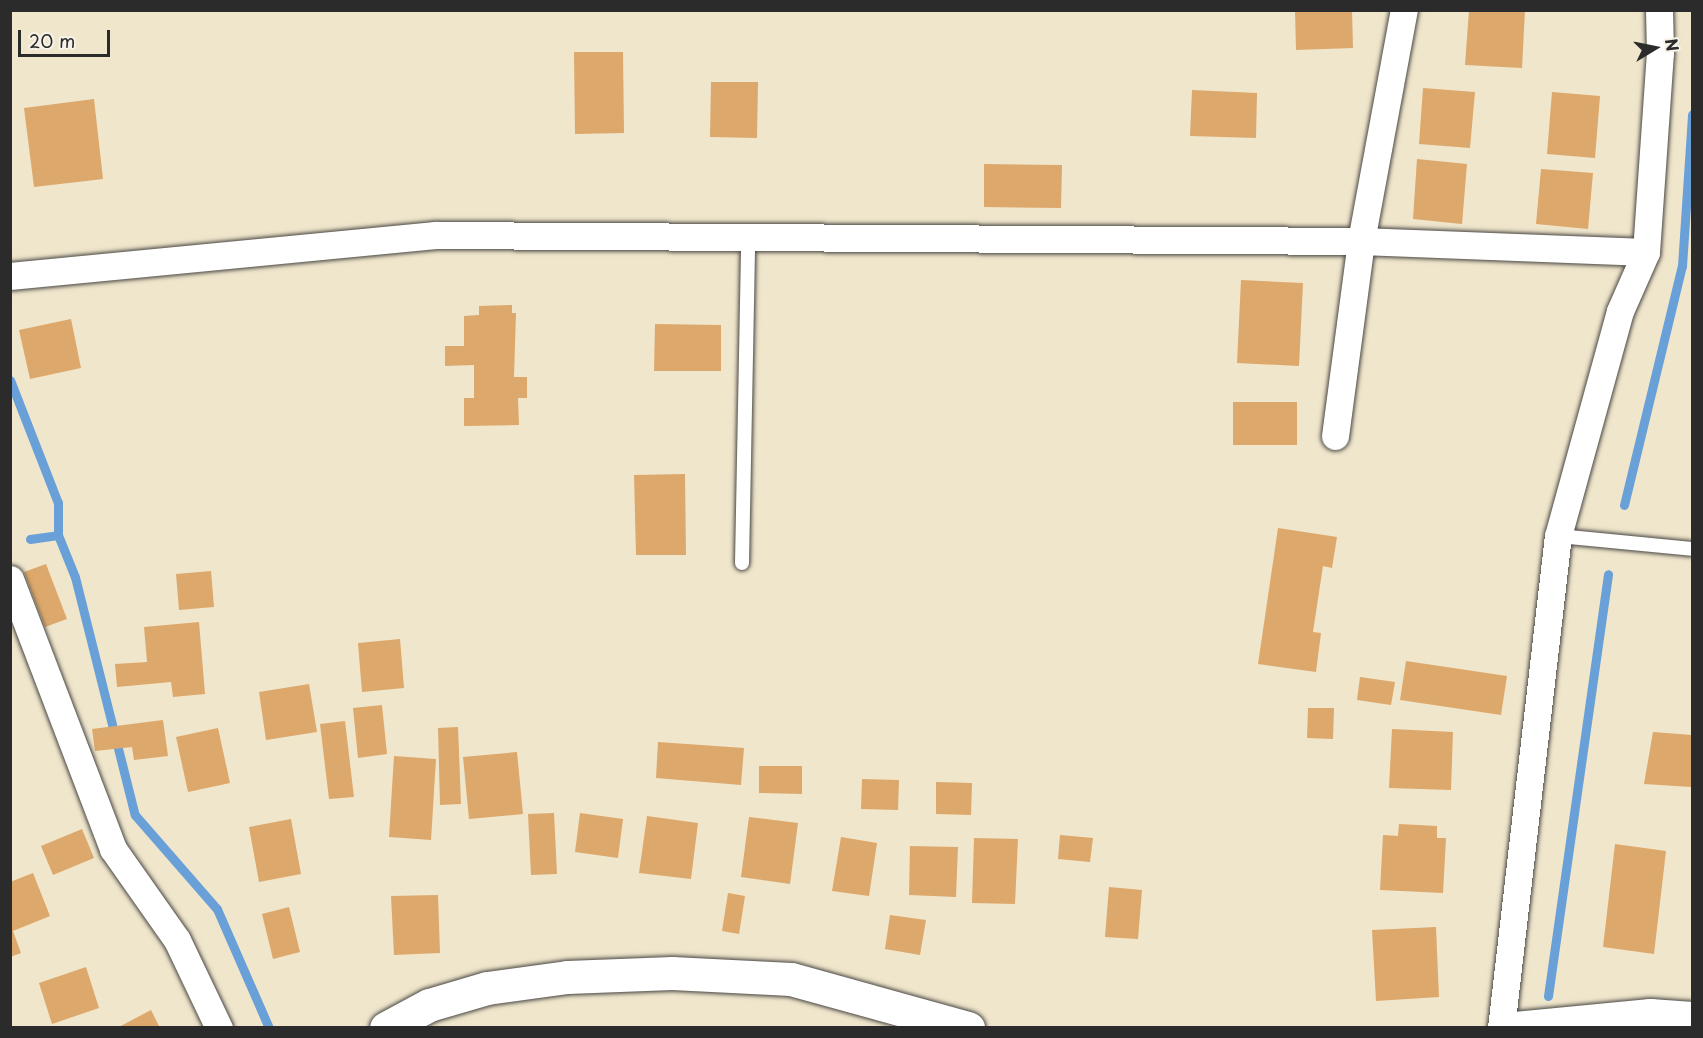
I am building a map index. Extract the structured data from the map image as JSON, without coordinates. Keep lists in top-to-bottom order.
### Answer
{
  "scale_bar": "20 m",
  "north": "right"
}
